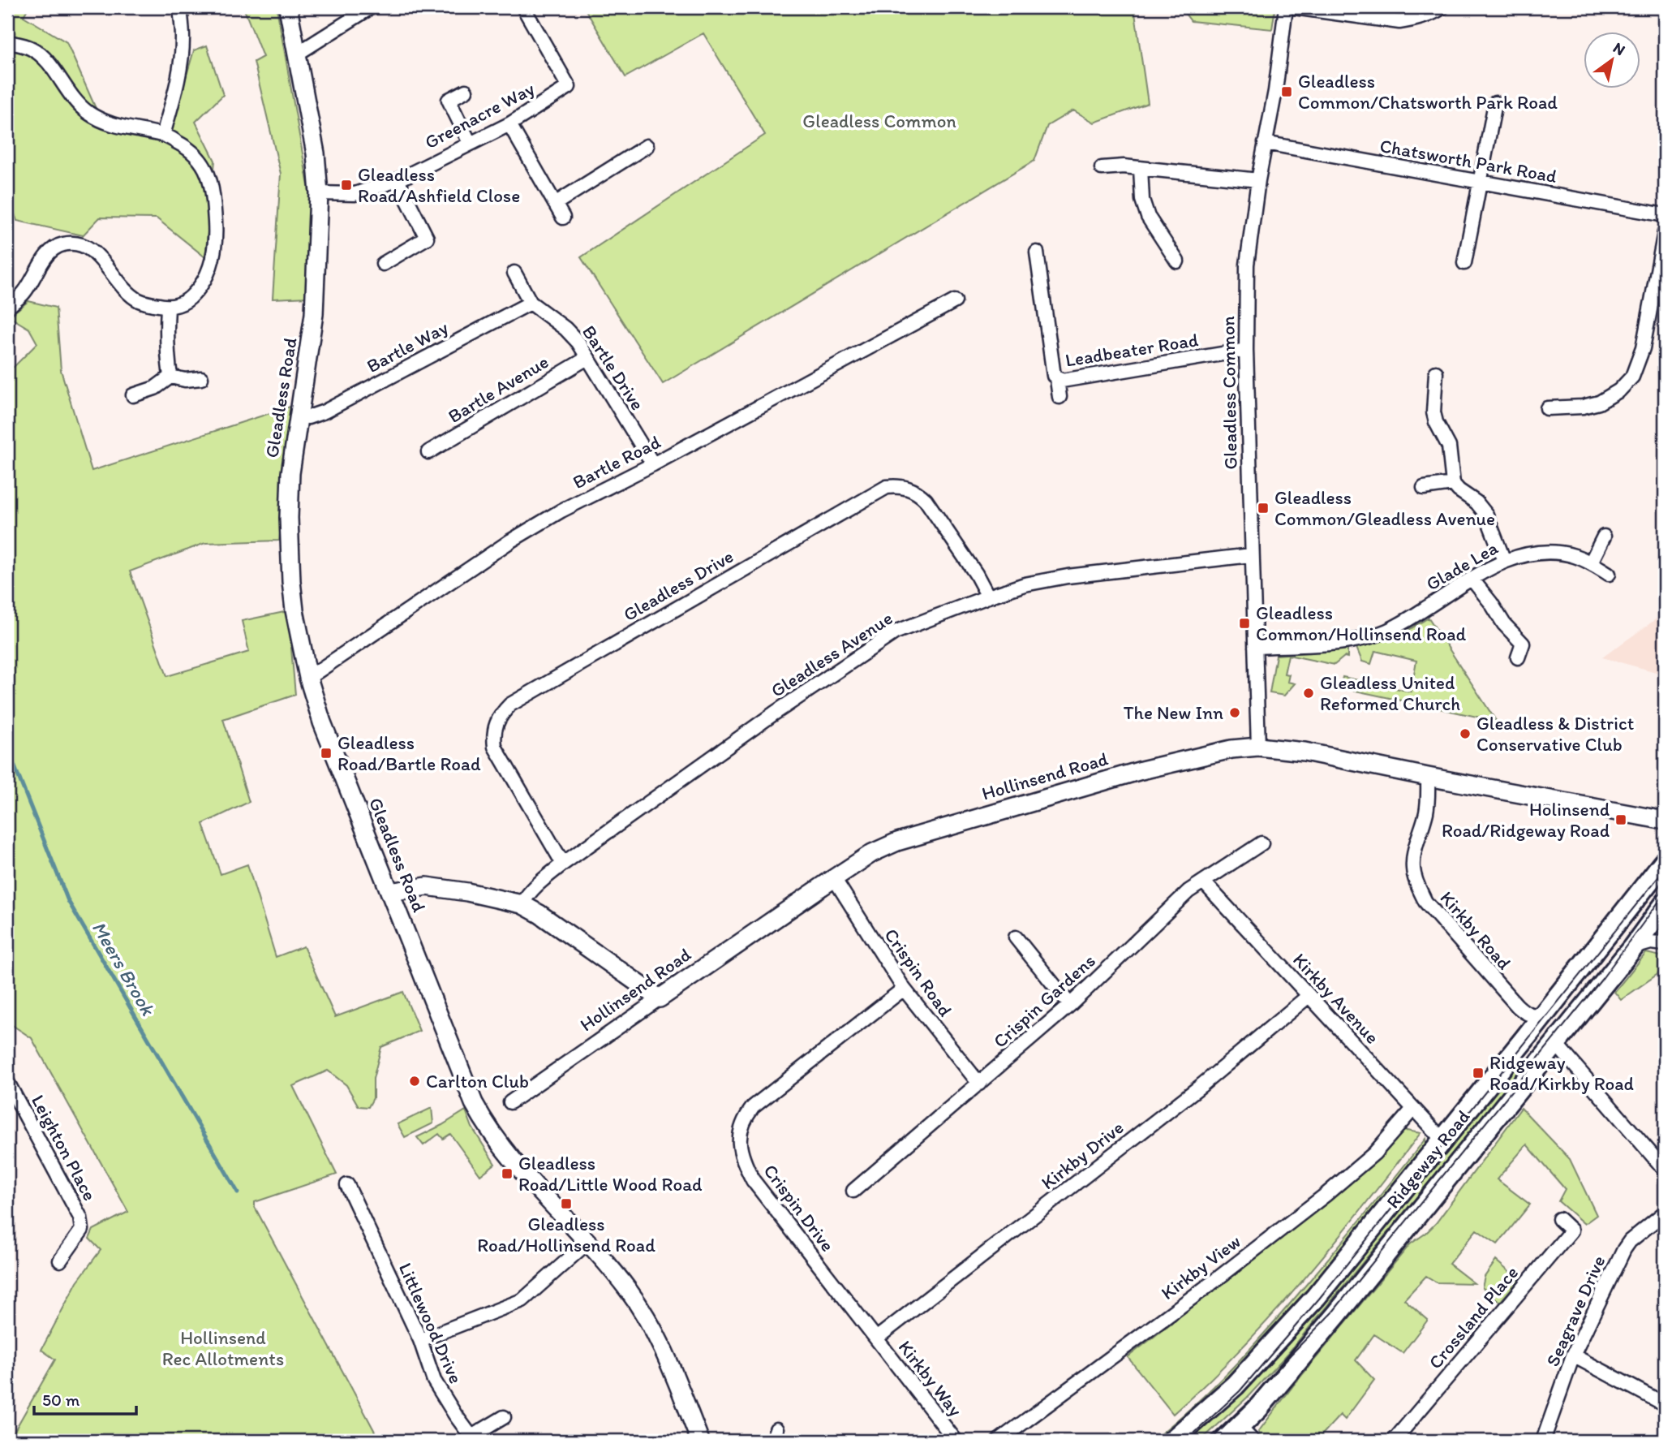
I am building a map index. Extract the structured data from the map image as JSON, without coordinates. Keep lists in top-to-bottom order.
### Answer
{
  "streets": {
    "highway": ["Ridgeway Road"],
    "main road": ["Gleadless Road", "Hollinsend Road"],
    "street": [
      "Greenacre Way",
      "Chatsworth Park Road",
      "Bartle Way",
      "Leadbeater Road",
      "Bartle Drive",
      "Bartle Avenue",
      "Gleadless Common",
      "Bartle Road",
      "Glade Lea",
      "Gleadless Drive",
      "Gleadless Avenue",
      "Kirkby Road",
      "Crispin Road",
      "Kirkby Avenue",
      "Crispin Gardens",
      "Leighton Place",
      "Kirkby Drive",
      "Crispin Drive",
      "Kirkby View",
      "Seagrave Drive",
      "Crossland Place",
      "Littlewood Drive",
      "Kirkby Way"
    ]
  },
  "crossings": [
    ["Greenacre Way", "Gleadless Road"],
    ["Chatsworth Park Road", "Gleadless Common"],
    ["Bartle Way", "Bartle Drive"],
    ["Bartle Way", "Gleadless Road"],
    ["Leadbeater Road", "Gleadless Common"],
    ["Bartle Drive", "Bartle Avenue"],
    ["Bartle Drive", "Bartle Road"],
    ["Gleadless Common", "Glade Lea"],
    ["Gleadless Common", "Gleadless Avenue"],
    ["Gleadless Common", "Hollinsend Road"],
    ["Gleadless Road", "Bartle Road"],
    ["Gleadless Drive", "Gleadless Avenue"],
    ["Hollinsend Road", "Kirkby Road"],
    ["Hollinsend Road", "Crispin Road"],
    ["Kirkby Road", "Ridgeway Road"],
    ["Crispin Road", "Crispin Gardens"],
    ["Crispin Road", "Crispin Drive"],
    ["Kirkby Avenue", "Crispin Gardens"],
    ["Kirkby Avenue", "Kirkby Drive"],
    ["Kirkby Avenue", "Ridgeway Road"],
    ["Kirkby Avenue", "Kirkby View"],
    ["Kirkby Drive", "Crispin Drive"],
    ["Kirkby Drive", "Kirkby Way"],
    ["Crispin Drive", "Kirkby Way"]
  ],
  "water": ["Meers Brook"],
  "parks": ["Gleadless Common", "Hollinsend Rec Allotments"],
  "places": {
    "transit": [
      "Gleadless Common/Chatsworth Park Road",
      "Gleadless Road/Ashfield Close",
      "Gleadless Common/Gleadless Avenue",
      "Gleadless Common/Hollinsend Road",
      "Gleadless Road/Bartle Road",
      "Holinsend Road/Ridgeway Road",
      "Ridgeway Road/Kirkby Road",
      "Gleadless Road/Little Wood Road",
      "Gleadless Road/Hollinsend Road"
    ],
    "other": [
      "Gleadless United Reformed Church",
      "The New Inn",
      "Gleadless & District Conservative Club",
      "Carlton Club"
    ]
  },
  "scale_bar": "50 m",
  "north": "top right"
}
